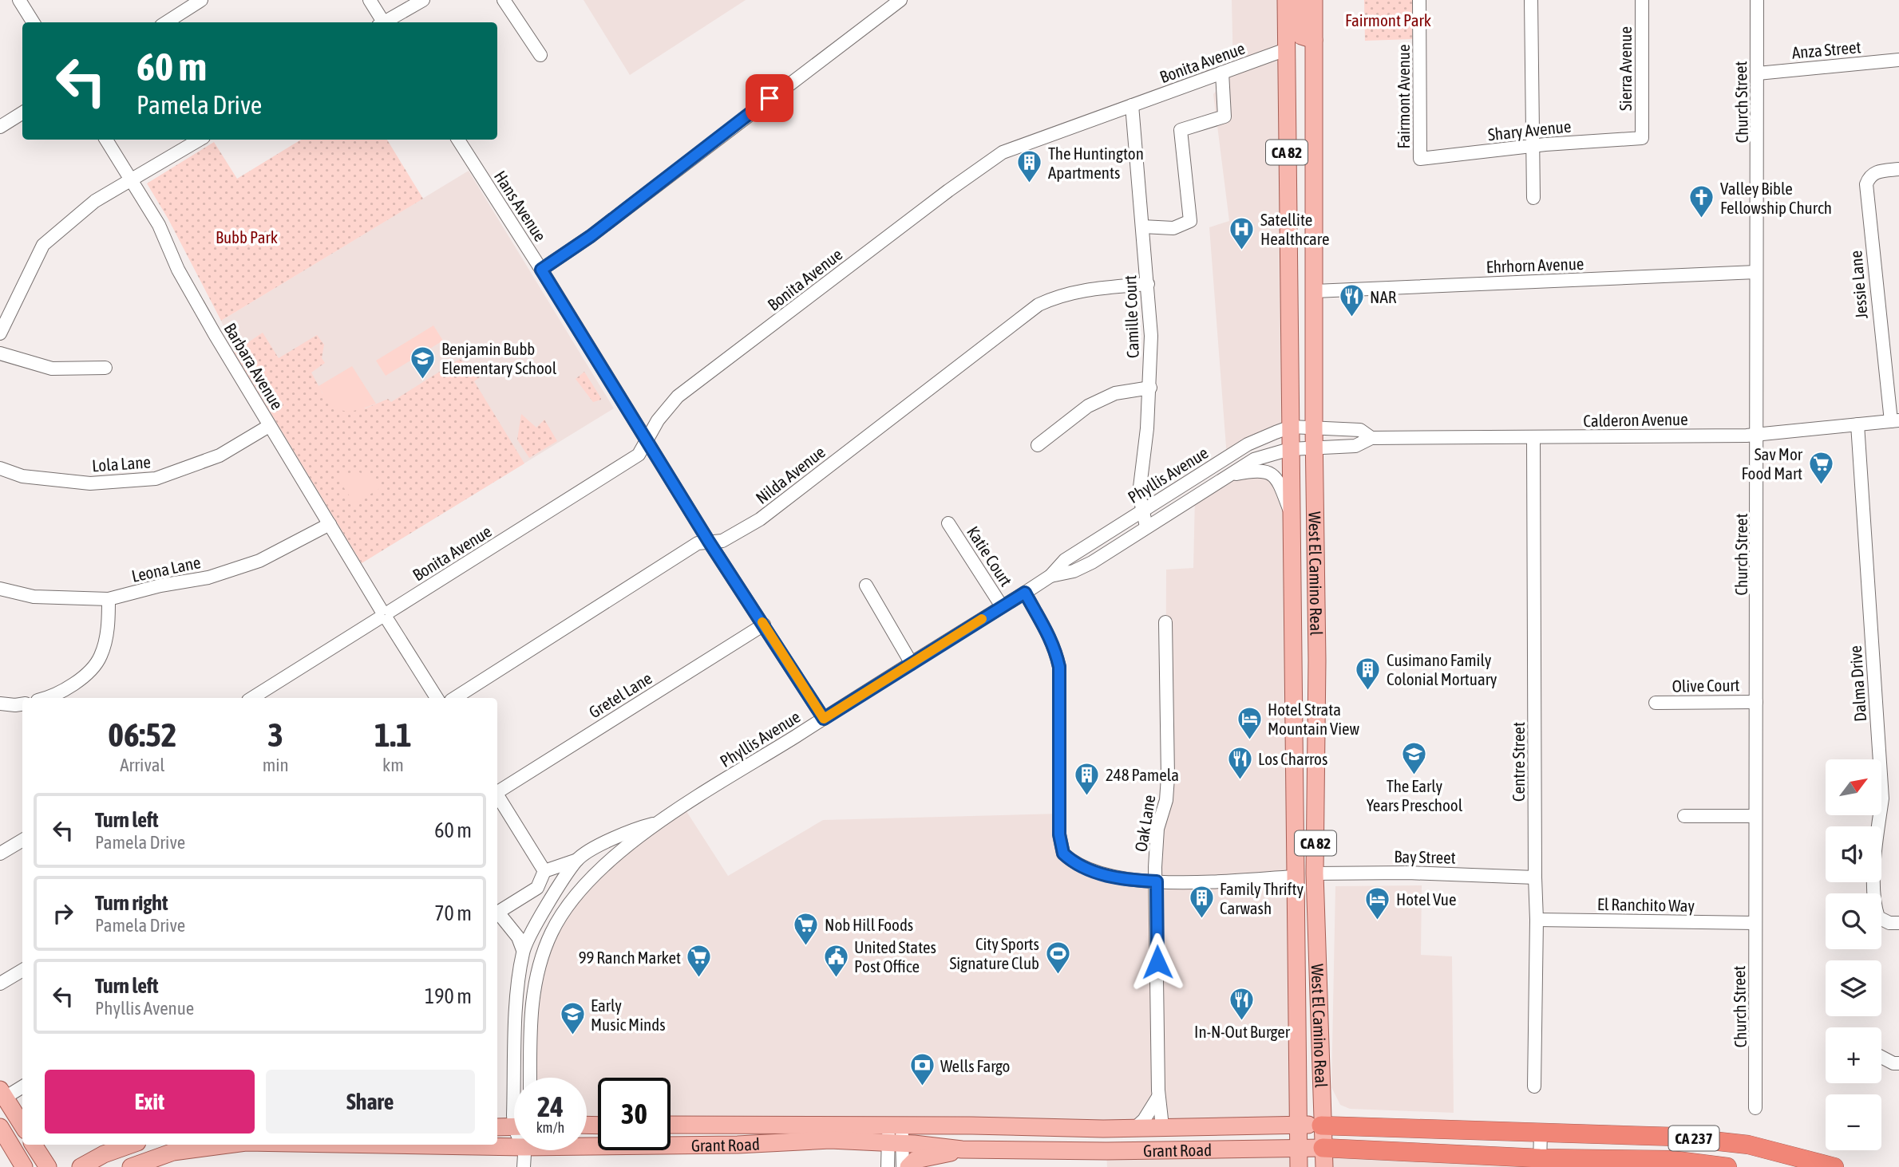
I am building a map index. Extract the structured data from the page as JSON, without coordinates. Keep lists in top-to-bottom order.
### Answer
{
  "streets": {
    "highway": ["CA 237"],
    "main road": ["CA 82", "West El Camino Real", "Grant Road"],
    "street": [
      "Anza Street",
      "Bonita Avenue",
      "Sierra Avenue",
      "Fairmont Avenue",
      "Church Street",
      "Shary Avenue",
      "Hans Avenue",
      "Ehrhorn Avenue",
      "Jessie Lane",
      "Camille Court",
      "Barbara Avenue",
      "Calderon Avenue",
      "Lola Lane",
      "Nilda Avenue",
      "Phyllis Avenue",
      "Katie Court",
      "Leona Lane",
      "Dalma Drive",
      "Olive Court",
      "Gretel Lane",
      "Centre Street",
      "Oak Lane",
      "Bay Street",
      "El Ranchito Way"
    ]
  },
  "crossings": [
    ["Anza Street", "Church Street"],
    ["Bonita Avenue", "Hans Avenue"],
    ["Bonita Avenue", "Camille Court"],
    ["Bonita Avenue", "Barbara Avenue"],
    ["Bonita Avenue", "West El Camino Real"],
    ["Sierra Avenue", "Shary Avenue"],
    ["Fairmont Avenue", "Shary Avenue"],
    ["Church Street", "Ehrhorn Avenue"],
    ["Church Street", "Calderon Avenue"],
    ["Church Street", "Olive Court"],
    ["Church Street", "El Ranchito Way"],
    ["CA 82", "West El Camino Real"],
    ["CA 82", "CA 237"],
    ["CA 82", "Grant Road"],
    ["Hans Avenue", "Nilda Avenue"],
    ["Hans Avenue", "Phyllis Avenue"],
    ["Hans Avenue", "Gretel Lane"],
    ["Ehrhorn Avenue", "West El Camino Real"],
    ["Jessie Lane", "Calderon Avenue"],
    ["Camille Court", "Nilda Avenue"],
    ["Camille Court", "Phyllis Avenue"],
    ["Barbara Avenue", "Lola Lane"],
    ["Barbara Avenue", "Leona Lane"],
    ["Calderon Avenue", "Phyllis Avenue"],
    ["Calderon Avenue", "West El Camino Real"],
    ["Calderon Avenue", "Dalma Drive"],
    ["Calderon Avenue", "Centre Street"],
    ["Phyllis Avenue", "Katie Court"],
    ["Phyllis Avenue", "West El Camino Real"],
    ["West El Camino Real", "Bay Street"],
    ["West El Camino Real", "CA 237"],
    ["West El Camino Real", "Grant Road"],
    ["Centre Street", "Bay Street"],
    ["Centre Street", "El Ranchito Way"],
    ["Oak Lane", "Grant Road"],
    ["CA 237", "Grant Road"]
  ],
  "parks": ["Fairmont Park", "Bubb Park"],
  "places": {
    "building": [
      "The Huntington Apartments",
      "Cusimano Family Colonial Mortuary",
      "248 Pamela",
      "Family Thrifty Carwash"
    ],
    "church": ["Valley Bible Fellowship Church"],
    "hospital": ["Satellite Healthcare"],
    "restaurant": ["NAR", "Los Charros", "In-N-Out Burger"],
    "school or university": ["Benjamin Bubb Elementary School", "The Early Years Preschool", "Early Music Minds"],
    "supermarket": ["Sav Mor Food Mart", "Nob Hill Foods", "99 Ranch Market"],
    "hotel": ["Hotel Strata Mountain View", "Hotel Vue"],
    "sports": ["City Sports Signature Club"],
    "public building": ["United States Post Office"],
    "bank": ["Wells Fargo"]
  },
  "north": "top right",
  "page": {
    "turn": ["60 m", "Pamela Drive"],
    "eta": [
      "06:52",
      "Arrival",
      "3",
      "min",
      "1.1",
      "km"
    ],
    "map_buttons": ["+", "−"],
    "list": [
      {
        "name": "Turn left",
        "note": "Pamela Drive",
        "value": "60 m"
      },
      {
        "name": "Turn right",
        "note": "Pamela Drive",
        "value": "70 m"
      },
      {
        "name": "Turn left",
        "note": "Phyllis Avenue",
        "value": "190 m"
      }
    ],
    "buttons": ["Exit", "Share"],
    "speed": "24 km/h",
    "limit": "30"
  }
}
